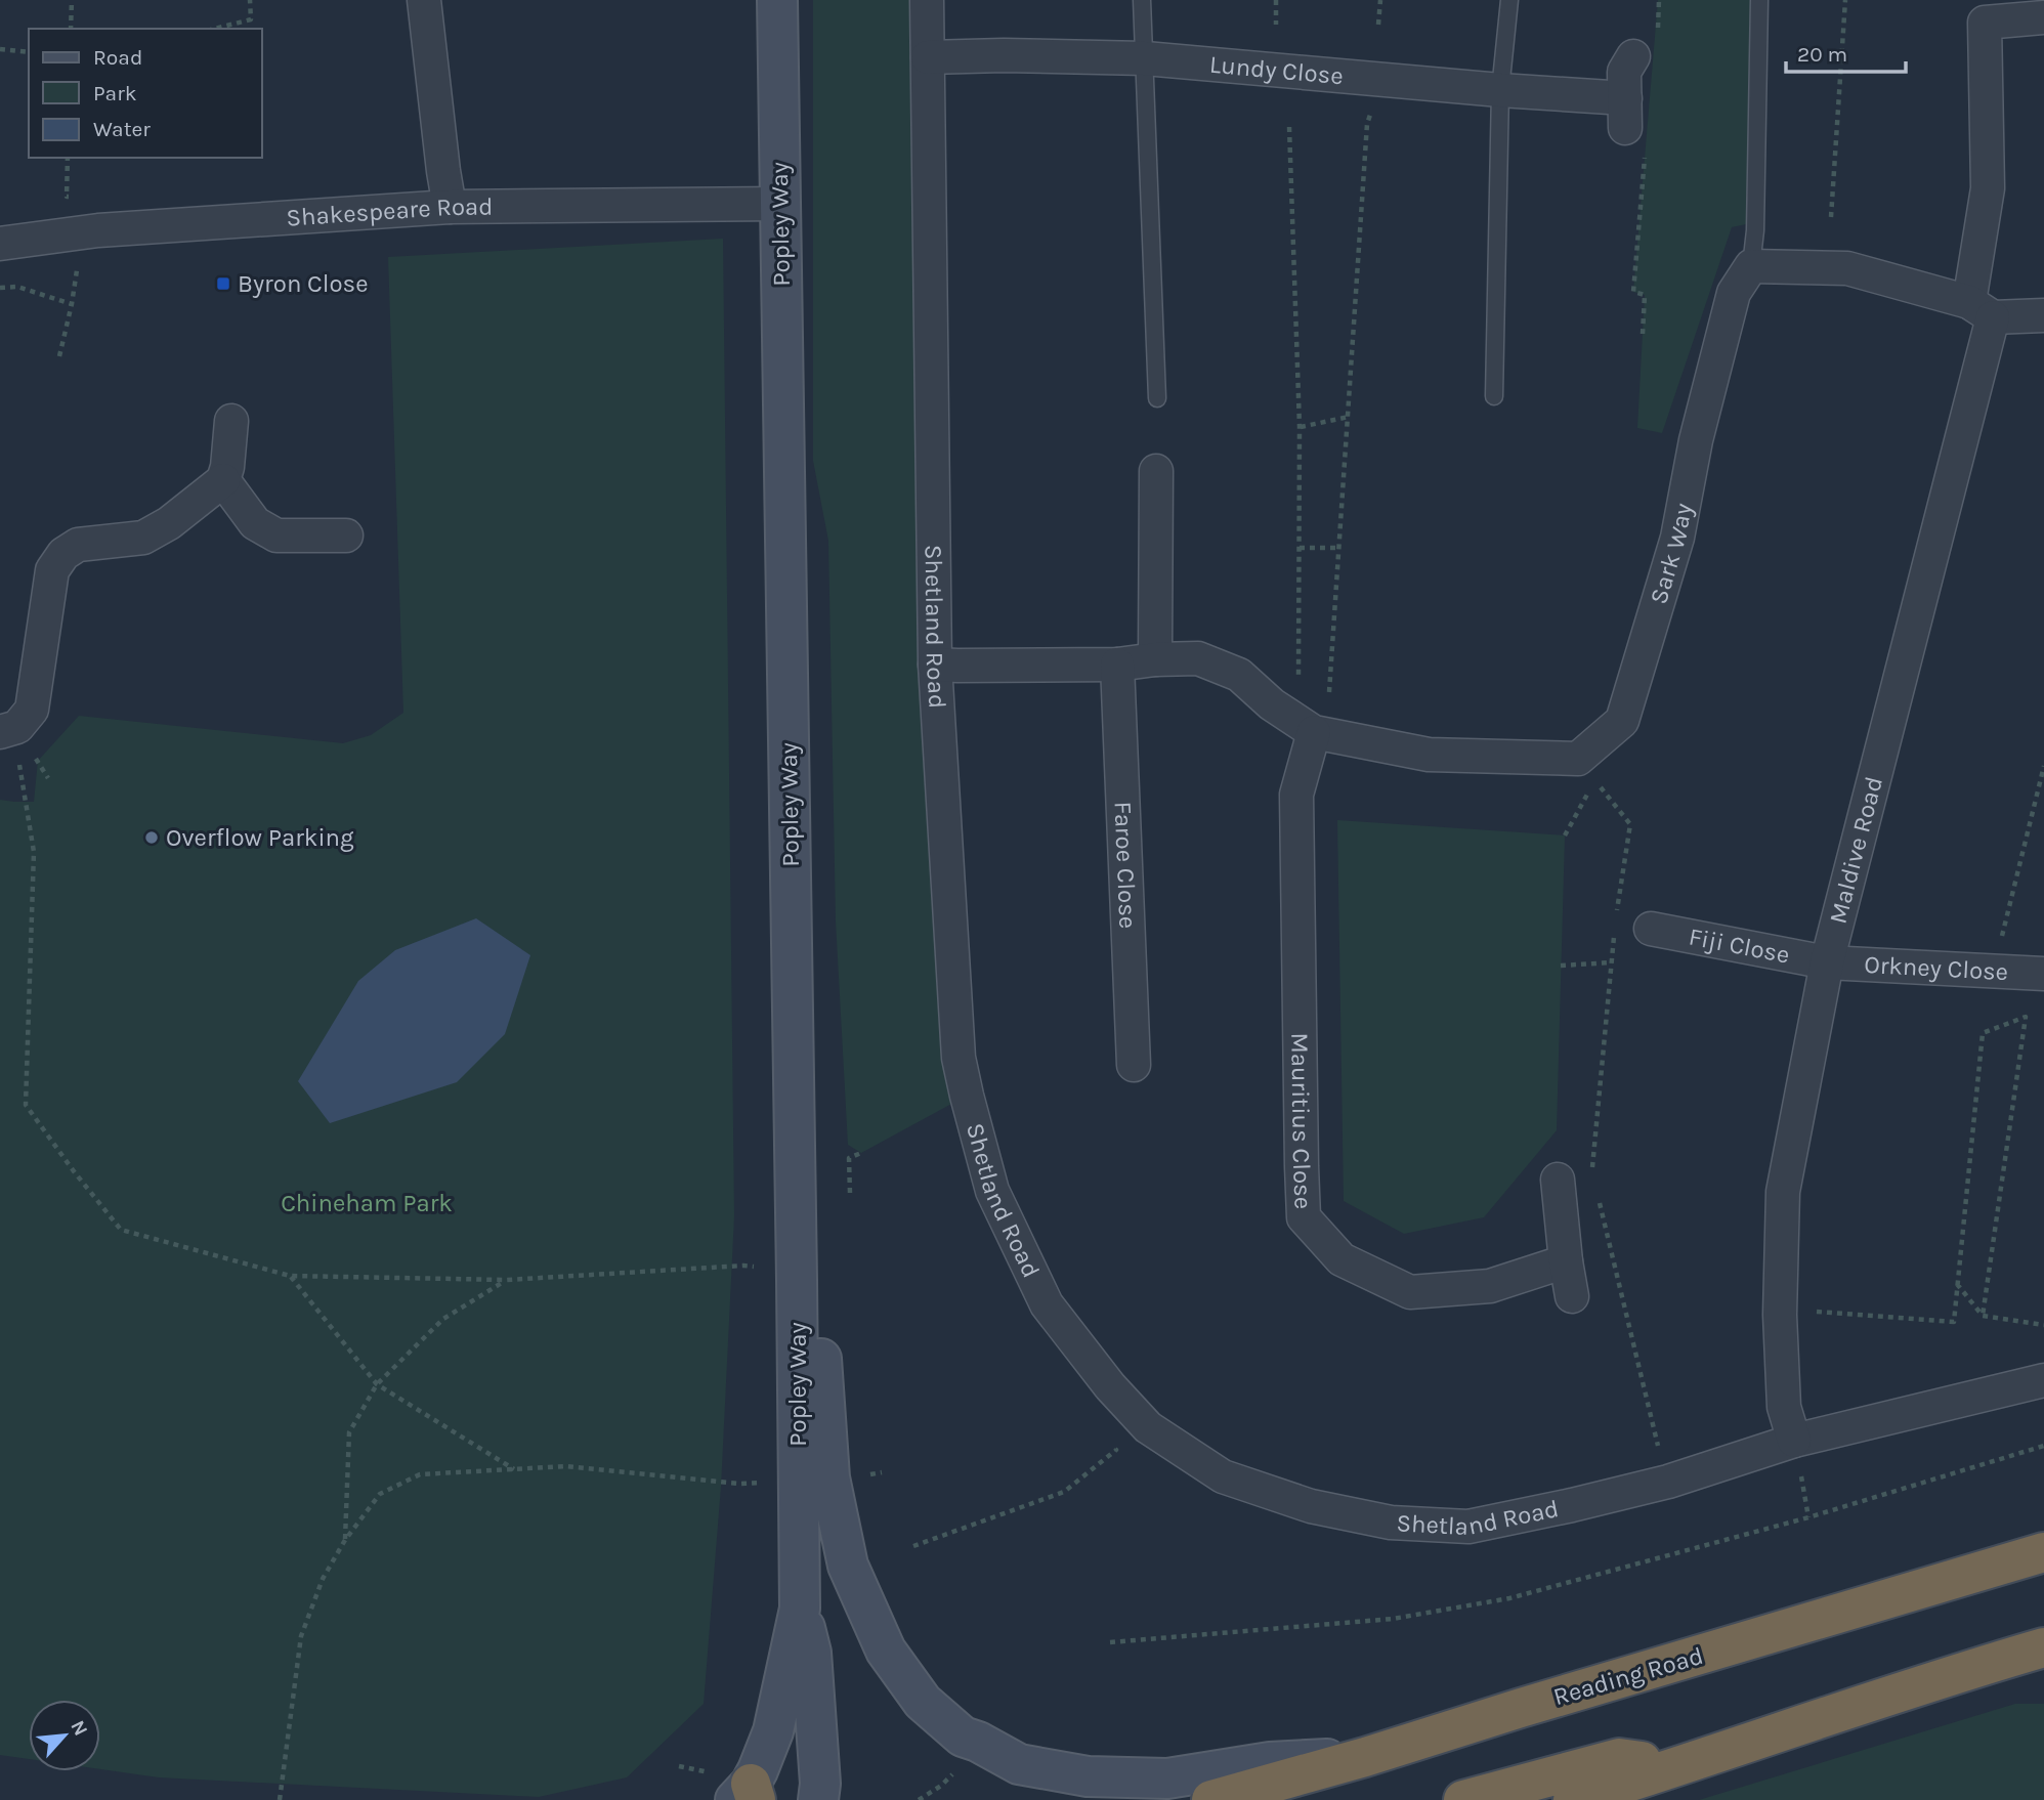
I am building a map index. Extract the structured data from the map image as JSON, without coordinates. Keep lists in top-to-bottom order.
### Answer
{
  "streets": {
    "highway": ["Reading Road"],
    "street": [
      "Lundy Close",
      "Shakespeare Road",
      "Popley Way",
      "Sark Way",
      "Shetland Road",
      "Maldive Road",
      "Faroe Close",
      "Fiji Close",
      "Orkney Close",
      "Mauritius Close"
    ]
  },
  "crossings": [
    ["Lundy Close", "Shetland Road"],
    ["Shakespeare Road", "Popley Way"],
    ["Sark Way", "Mauritius Close"],
    ["Shetland Road", "Maldive Road"],
    ["Maldive Road", "Fiji Close"],
    ["Maldive Road", "Orkney Close"],
    ["Fiji Close", "Orkney Close"]
  ],
  "parks": ["Chineham Park"],
  "places": {
    "transit": ["Byron Close"],
    "other": ["Overflow Parking"]
  },
  "legend": ["Road", "Park", "Water"],
  "scale_bar": "20 m",
  "north": "top right"
}
